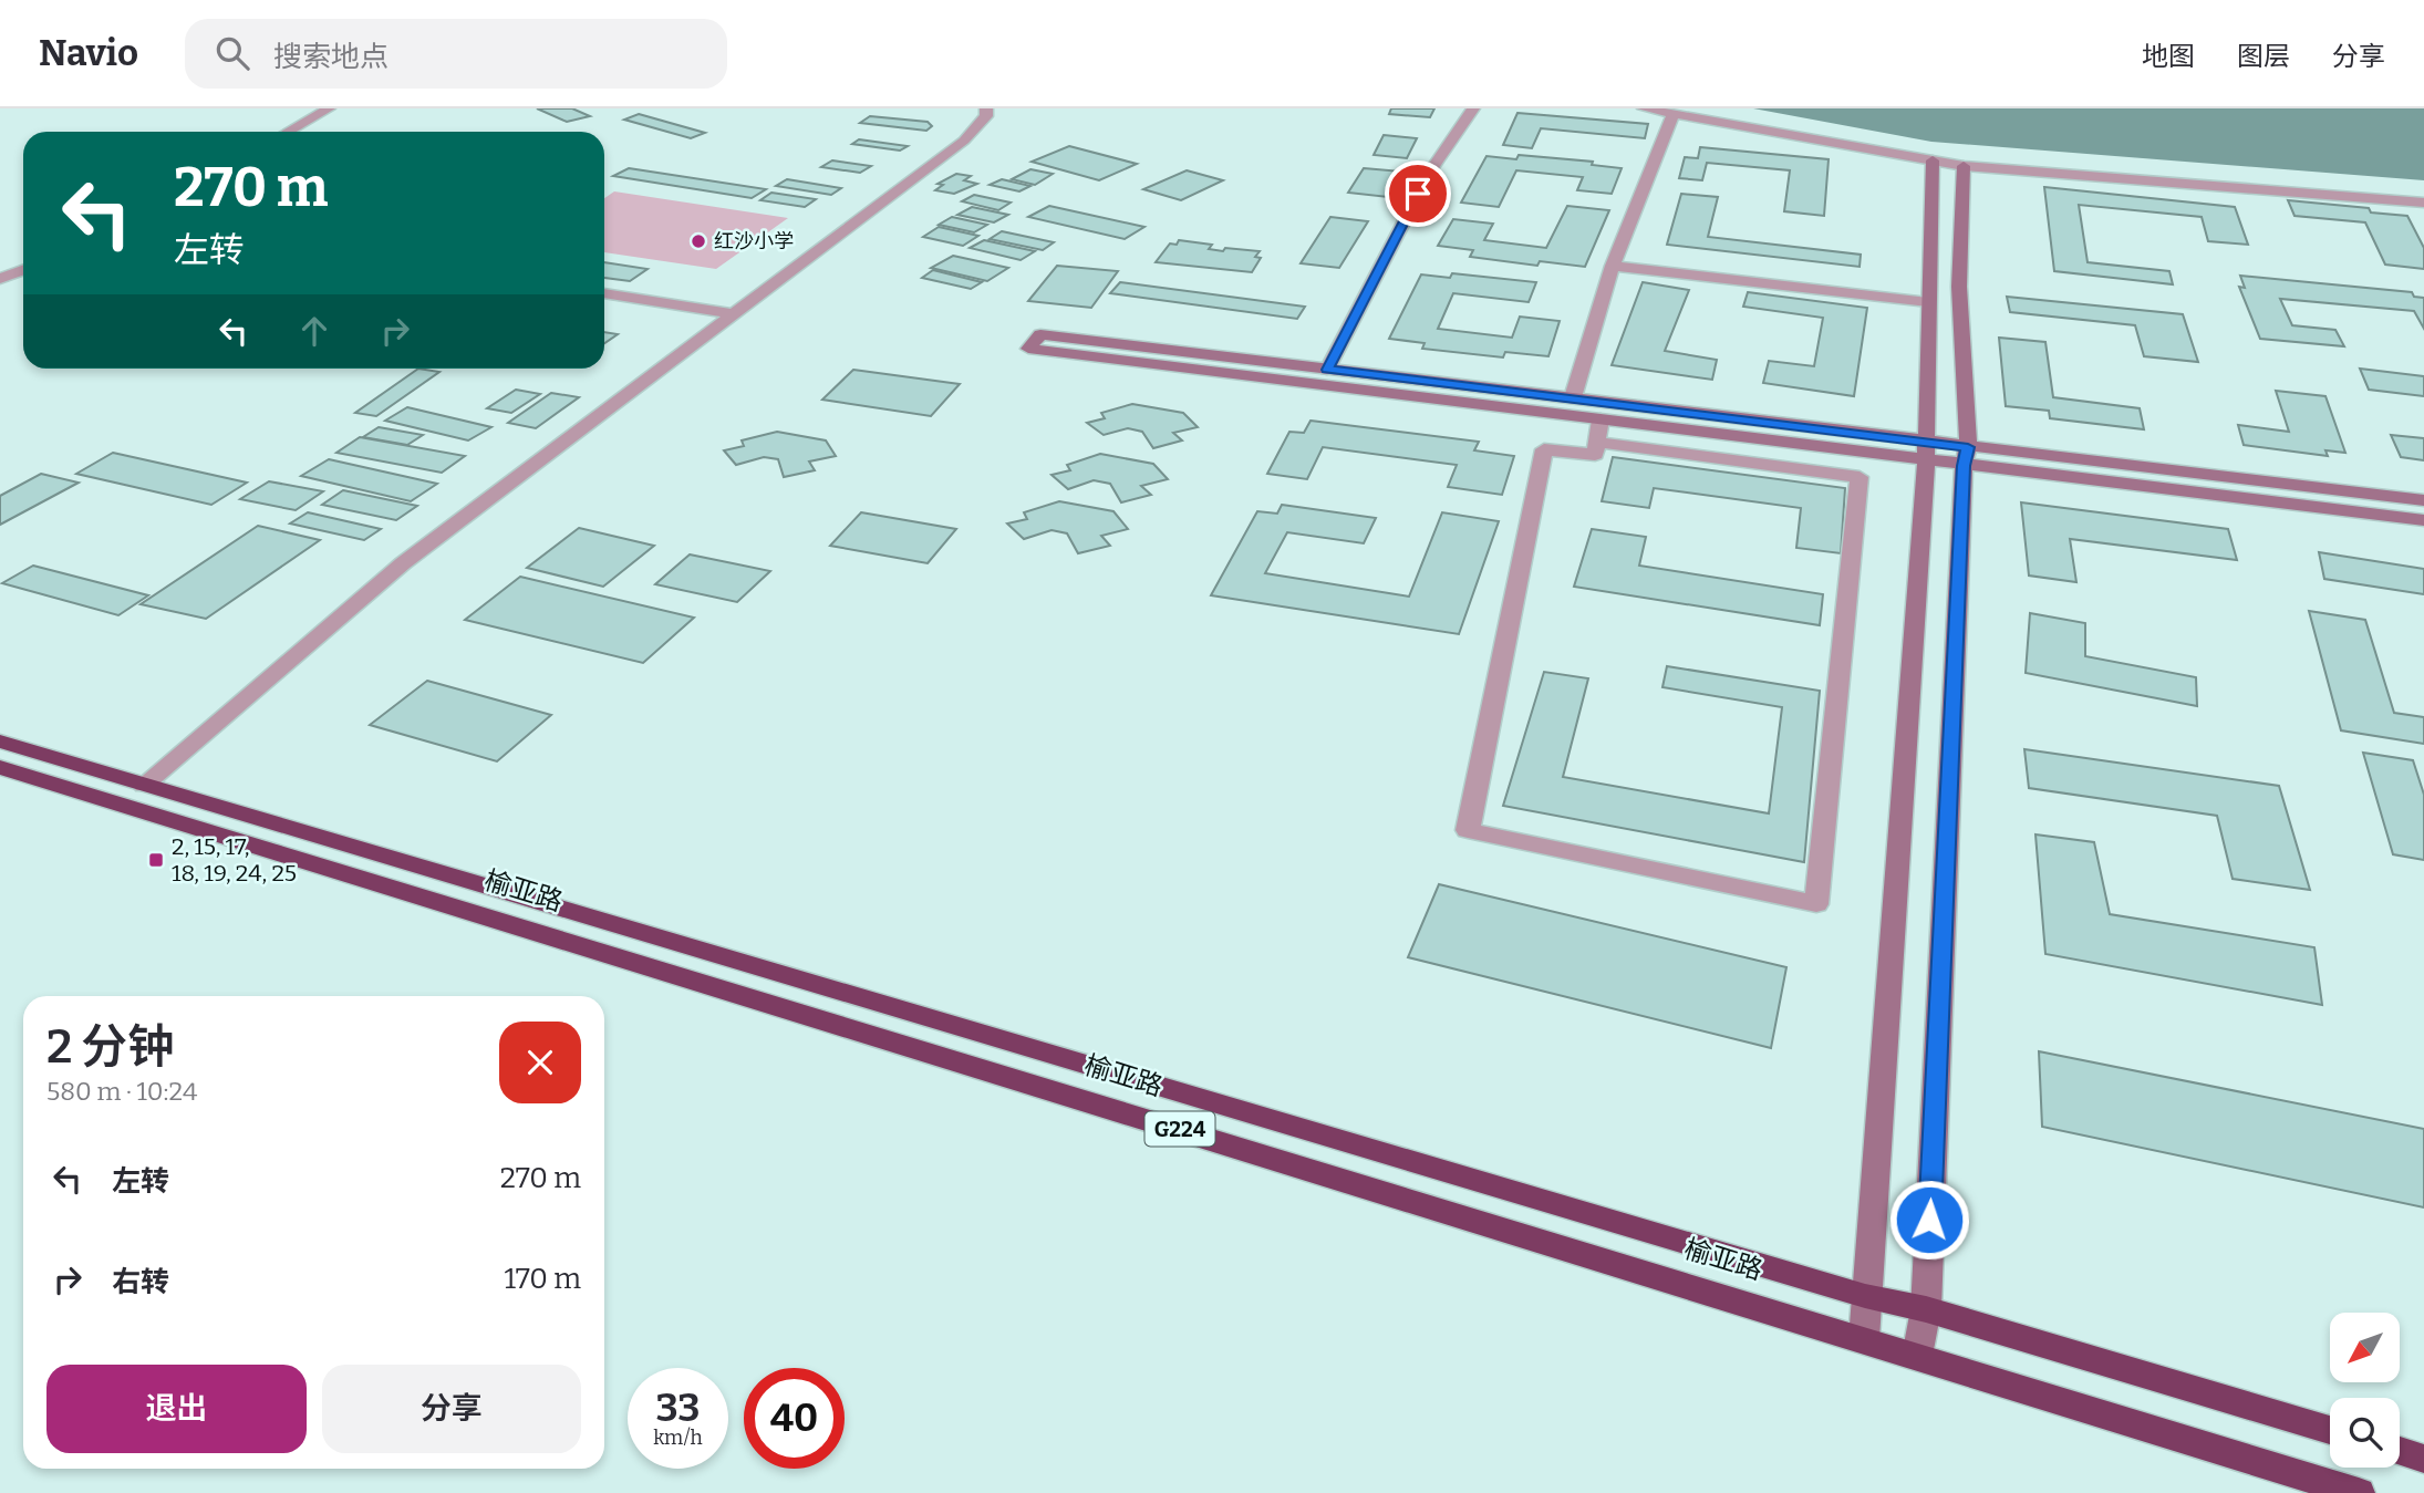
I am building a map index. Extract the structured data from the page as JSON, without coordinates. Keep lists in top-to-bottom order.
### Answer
{
  "streets": {
    "highway": ["榆亚路", "G224"]
  },
  "places": {
    "other": ["红沙小学"],
    "transit": ["2, 15, 17, 18, 19, 24, 25"]
  },
  "north": "bottom left",
  "page": {
    "header": "Navio",
    "search": "搜索地点",
    "nav": ["地图", "图层", "分享"],
    "turn": ["270 m", "左转"],
    "heading": ["2 分钟", "580 m · 10:24"],
    "list": [
      {
        "name": "左转",
        "value": "270 m"
      },
      {
        "name": "右转",
        "value": "170 m"
      }
    ],
    "buttons": ["退出", "分享"],
    "speed": "33 km/h",
    "limit": "40"
  }
}
